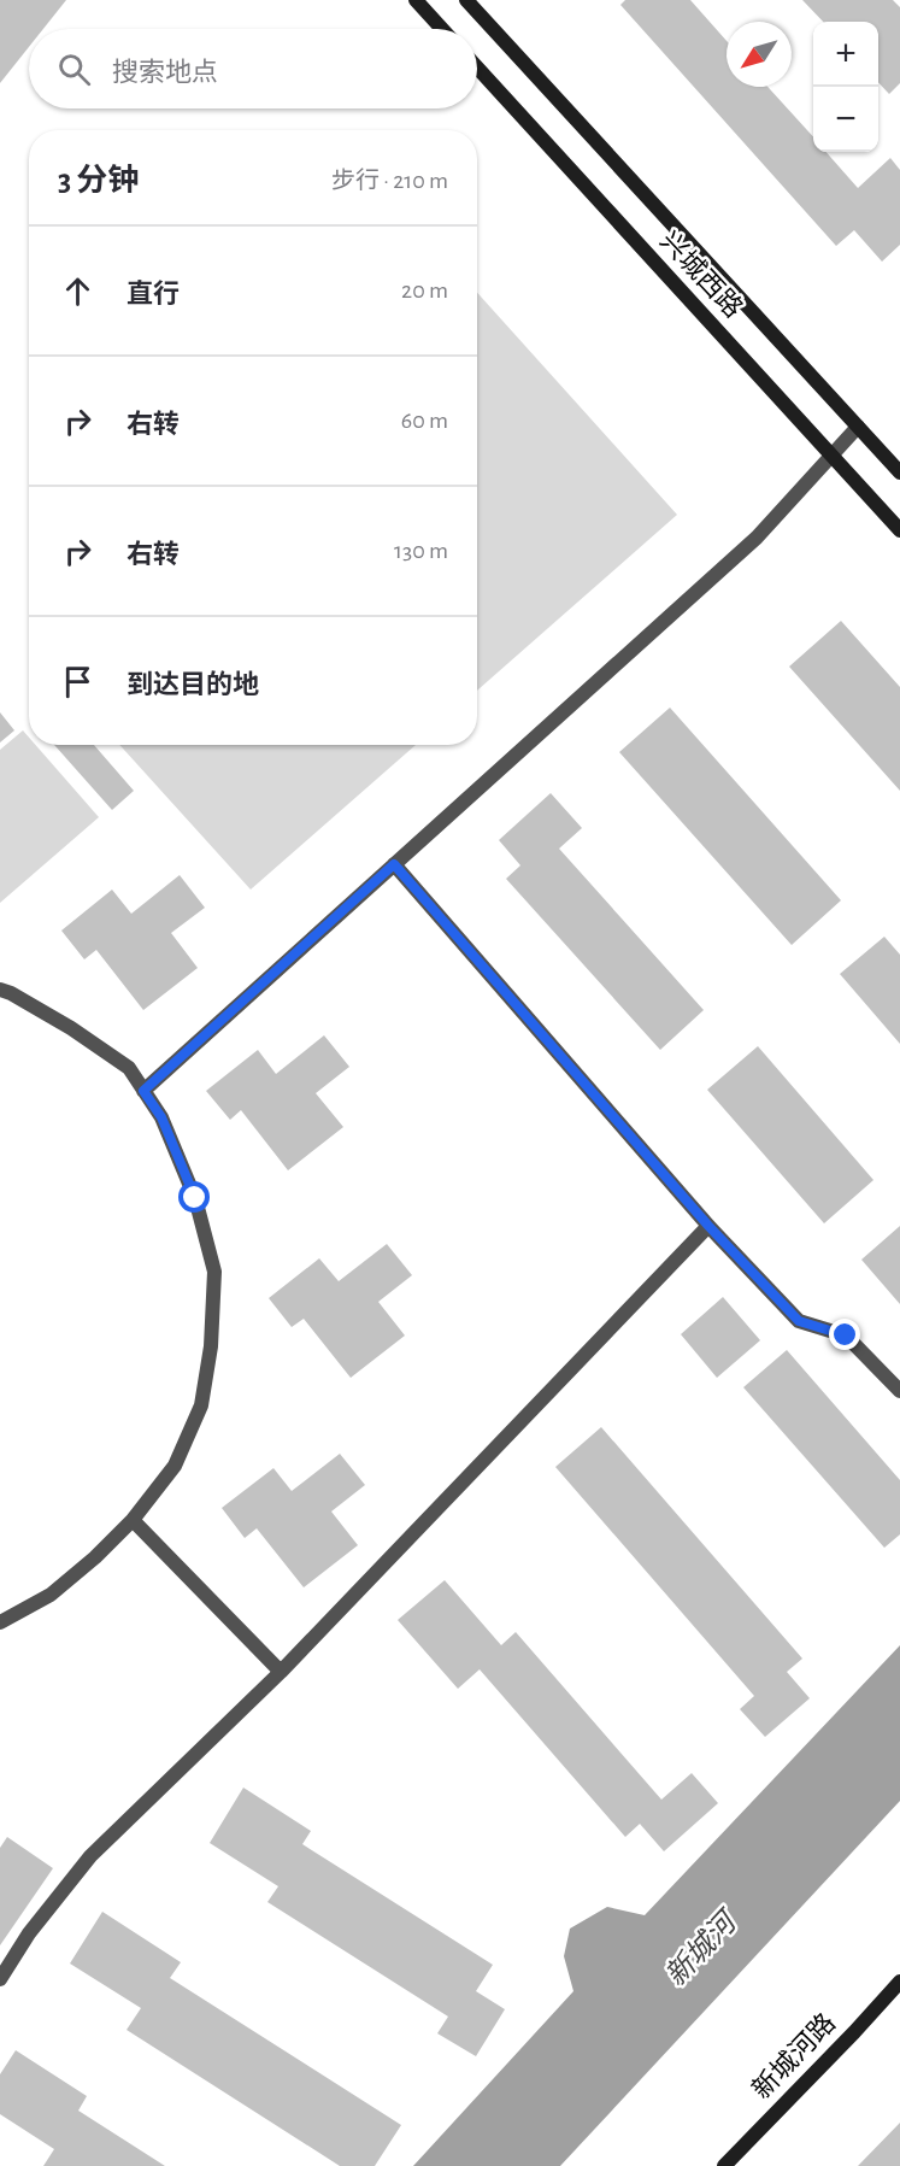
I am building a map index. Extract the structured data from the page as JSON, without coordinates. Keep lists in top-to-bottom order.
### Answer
{
  "streets": {
    "street": ["兴城西路", "新城河路"]
  },
  "water": ["新城河"],
  "north": "bottom left",
  "page": {
    "map_buttons": ["+", "−"],
    "search": "搜索地点",
    "heading": ["3 分钟", "步行 · 210 m"],
    "list": [
      ["直行", "20 m"],
      ["右转", "60 m"],
      ["右转", "130 m"],
      "到达目的地"
    ]
  }
}
